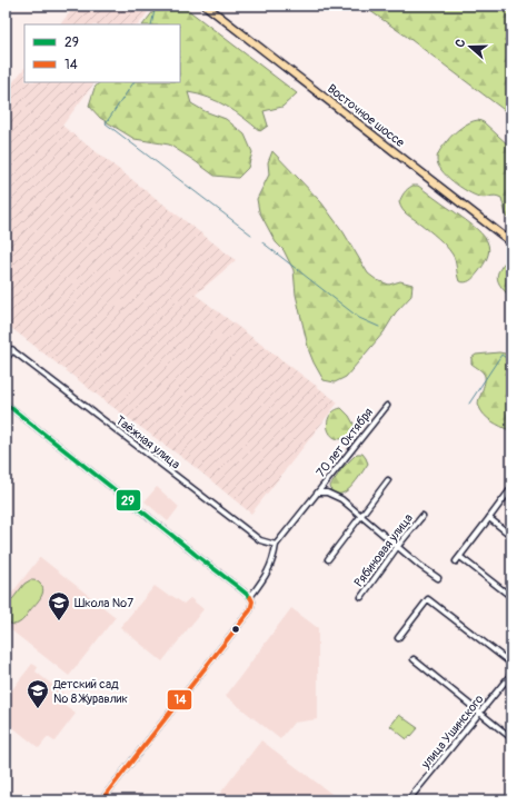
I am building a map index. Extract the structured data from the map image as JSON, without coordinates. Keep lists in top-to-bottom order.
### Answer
{
  "streets": {
    "main road": ["Восточное шоссе"],
    "street": [
      "Таёжная улица",
      "70 лет Октября",
      "Рябиновая улица",
      "улица Ушинского"
    ]
  },
  "crossings": [
    ["Таёжная улица", "70 лет Октября"]
  ],
  "places": {
    "school or university": ["Школа №7", "Детский сад № 8 Журавлик"]
  },
  "lines": ["transit line 29", "transit line 14"],
  "legend": ["29", "14"],
  "north": "left"
}
